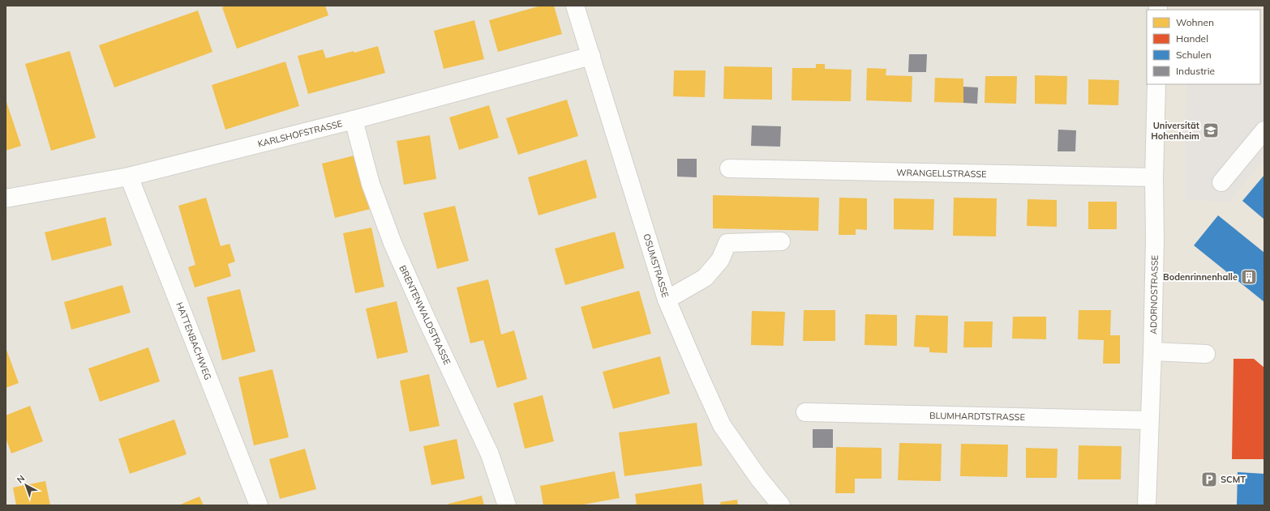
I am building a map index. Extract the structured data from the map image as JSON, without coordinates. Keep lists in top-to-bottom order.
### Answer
{
  "streets": {
    "street": [
      "KARLSHOFSTRASSE",
      "WRANGELLSTRASSE",
      "OSUMSTRASSE",
      "ADORNOSTRASSE",
      "BRENTENWALDSTRASSE",
      "HATTENBACHWEG",
      "BLUMHARDTSTRASSE"
    ]
  },
  "crossings": [
    ["KARLSHOFSTRASSE", "OSUMSTRASSE"],
    ["KARLSHOFSTRASSE", "BRENTENWALDSTRASSE"],
    ["KARLSHOFSTRASSE", "HATTENBACHWEG"],
    ["WRANGELLSTRASSE", "ADORNOSTRASSE"],
    ["ADORNOSTRASSE", "BLUMHARDTSTRASSE"]
  ],
  "places": {
    "school or university": ["Universität Hohenheim"],
    "building": ["Bodenrinnenhalle"],
    "parking": ["SCMT"]
  },
  "legend": [
    "Wohnen",
    "Handel",
    "Schulen",
    "Industrie"
  ],
  "north": "top left"
}
